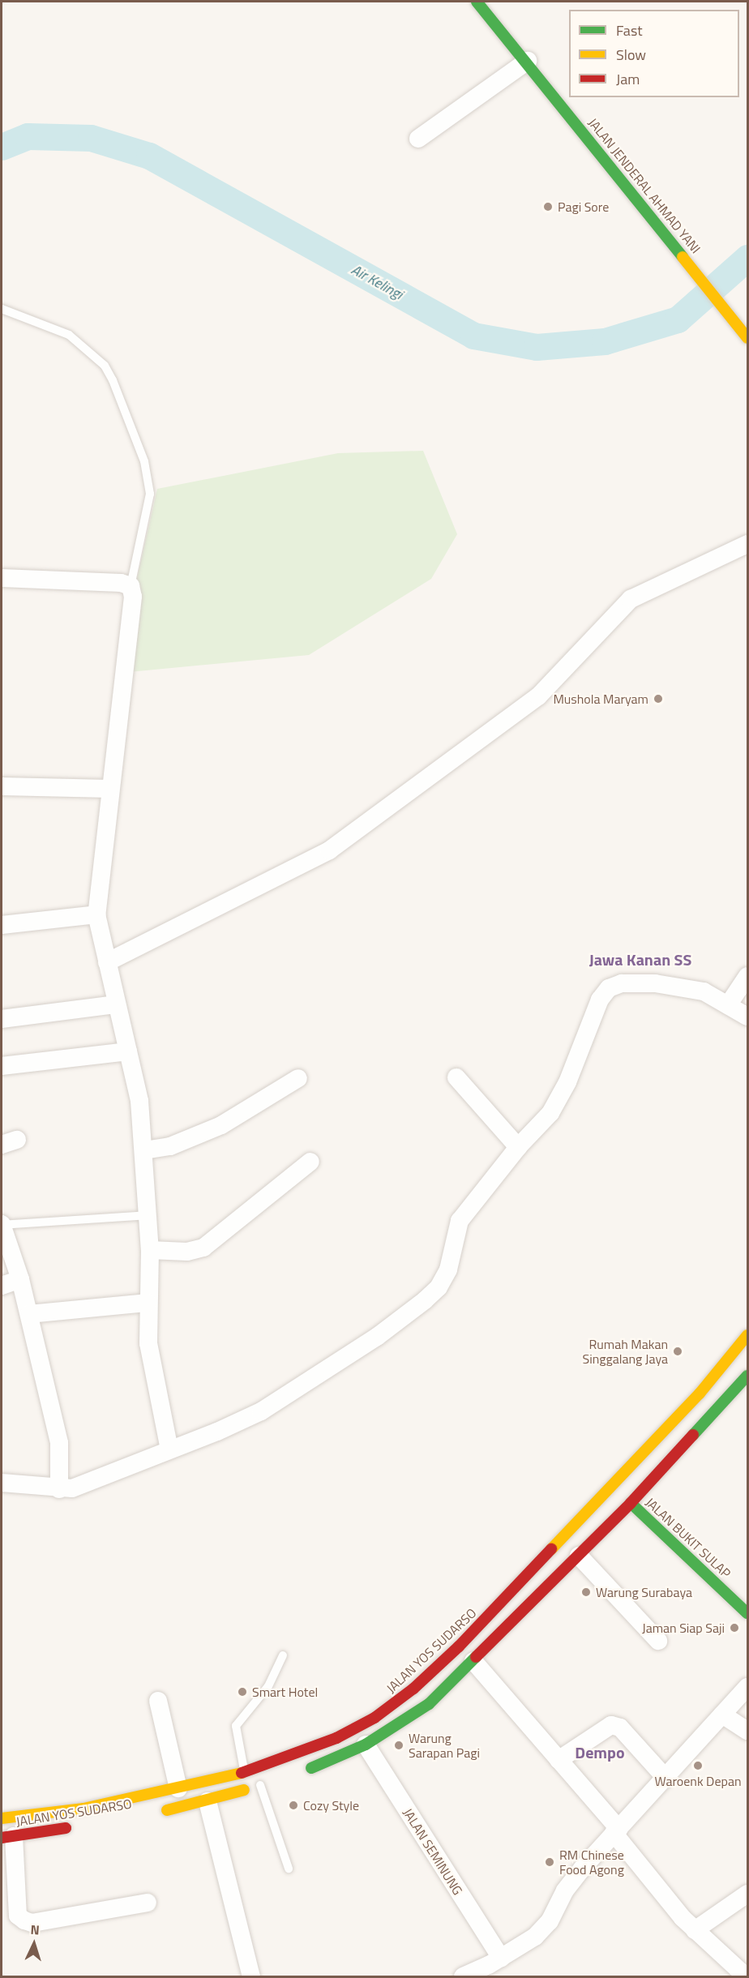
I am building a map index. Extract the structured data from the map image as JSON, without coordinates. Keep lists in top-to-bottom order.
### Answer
{
  "streets": {
    "main road": ["JALAN JENDERAL AHMAD YANI", "JALAN BUKIT SULAP", "JALAN YOS SUDARSO"],
    "street": ["JALAN SEMINUNG"]
  },
  "crossings": [
    ["JALAN BUKIT SULAP", "JALAN YOS SUDARSO"],
    ["JALAN YOS SUDARSO", "JALAN SEMINUNG"]
  ],
  "districts": ["Jawa Kanan SS", "Dempo"],
  "water": ["Air Kelingi"],
  "places": [
    "Pagi Sore",
    "Mushola Maryam",
    "Rumah Makan Singgalang Jaya",
    "Warung Surabaya",
    "Jaman Siap Saji",
    "Smart Hotel",
    "Warung Sarapan Pagi",
    "Waroenk Depan",
    "Cozy Style",
    "RM Chinese Food Agong"
  ],
  "legend": ["Fast", "Slow", "Jam"],
  "north": "top"
}
